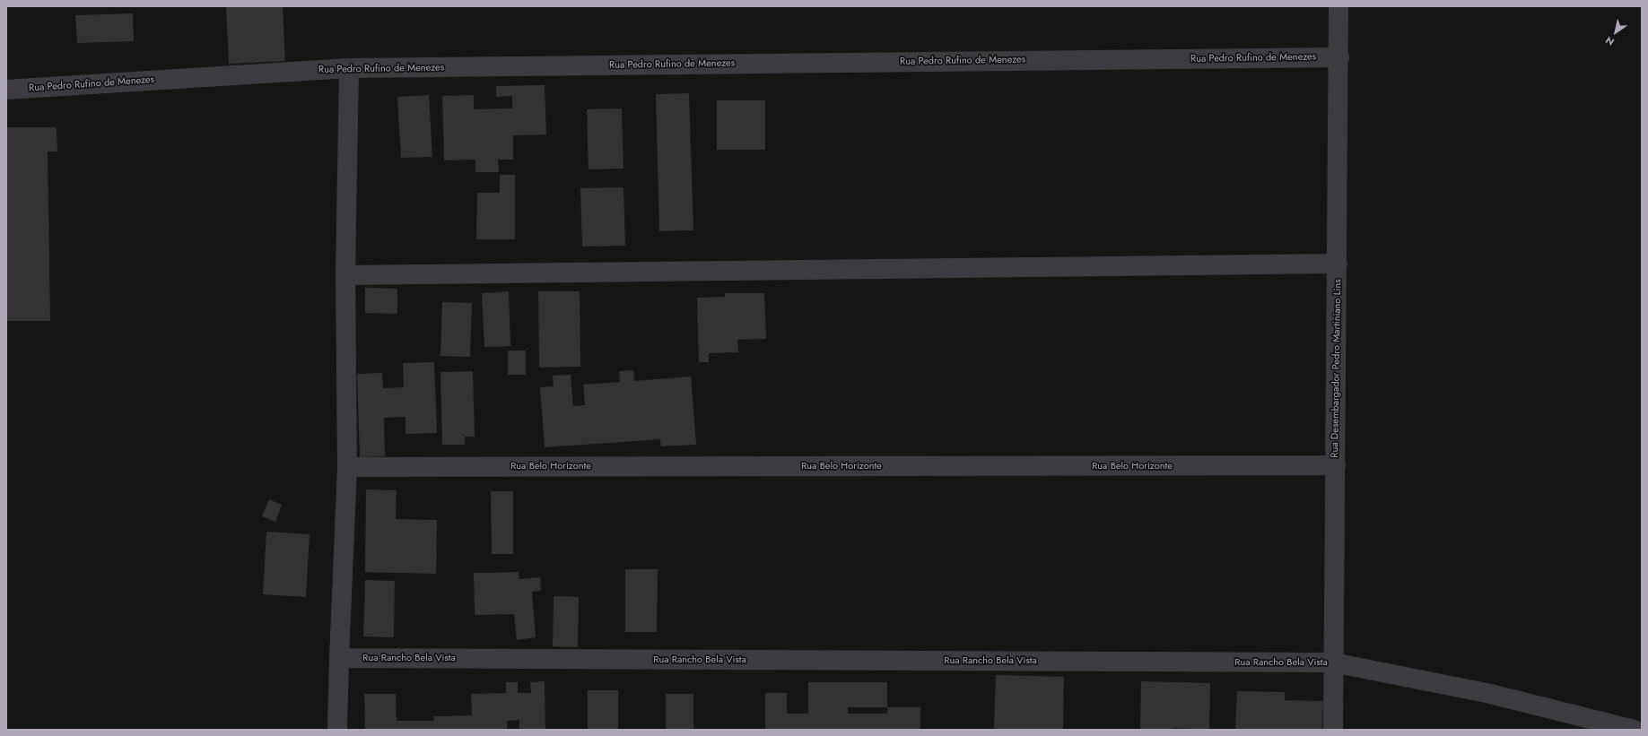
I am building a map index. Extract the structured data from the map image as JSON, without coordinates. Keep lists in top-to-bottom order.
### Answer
{
  "streets": {
    "street": [
      "Rua Pedro Rufino de Menezes",
      "Rua Desembargador Pedro Martiniano Lins",
      "Rua Belo Horizonte",
      "Rua Rancho Bela Vista"
    ]
  },
  "crossings": [
    ["Rua Pedro Rufino de Menezes", "Rua Desembargador Pedro Martiniano Lins"],
    ["Rua Desembargador Pedro Martiniano Lins", "Rua Belo Horizonte"],
    ["Rua Desembargador Pedro Martiniano Lins", "Rua Rancho Bela Vista"]
  ],
  "north": "bottom left"
}
